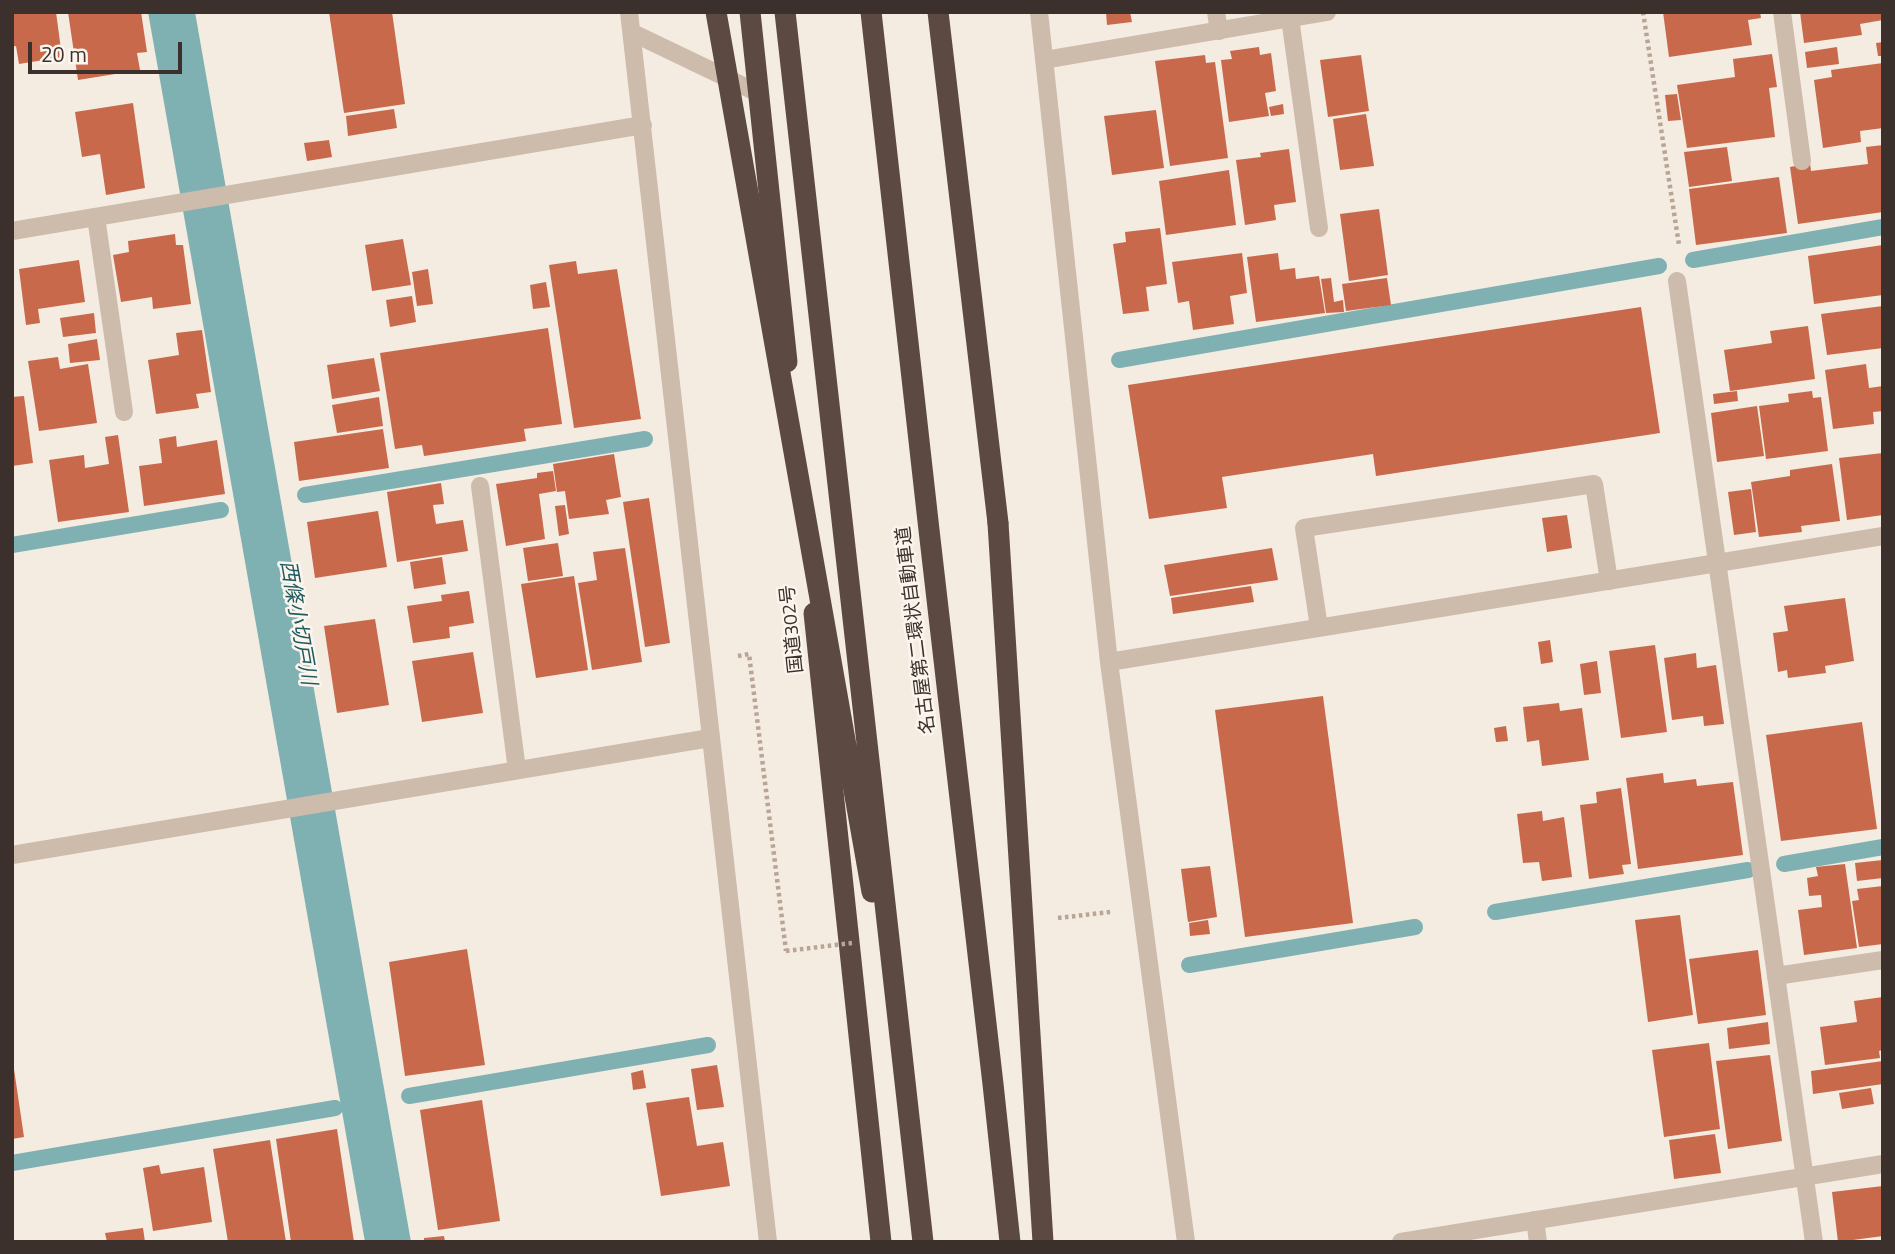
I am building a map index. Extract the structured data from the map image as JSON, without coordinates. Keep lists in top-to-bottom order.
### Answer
{
  "streets": {
    "highway": ["国道302号", "名古屋第二環状自動車道"]
  },
  "water": ["西條小切戸川"],
  "scale_bar": "20 m"
}
